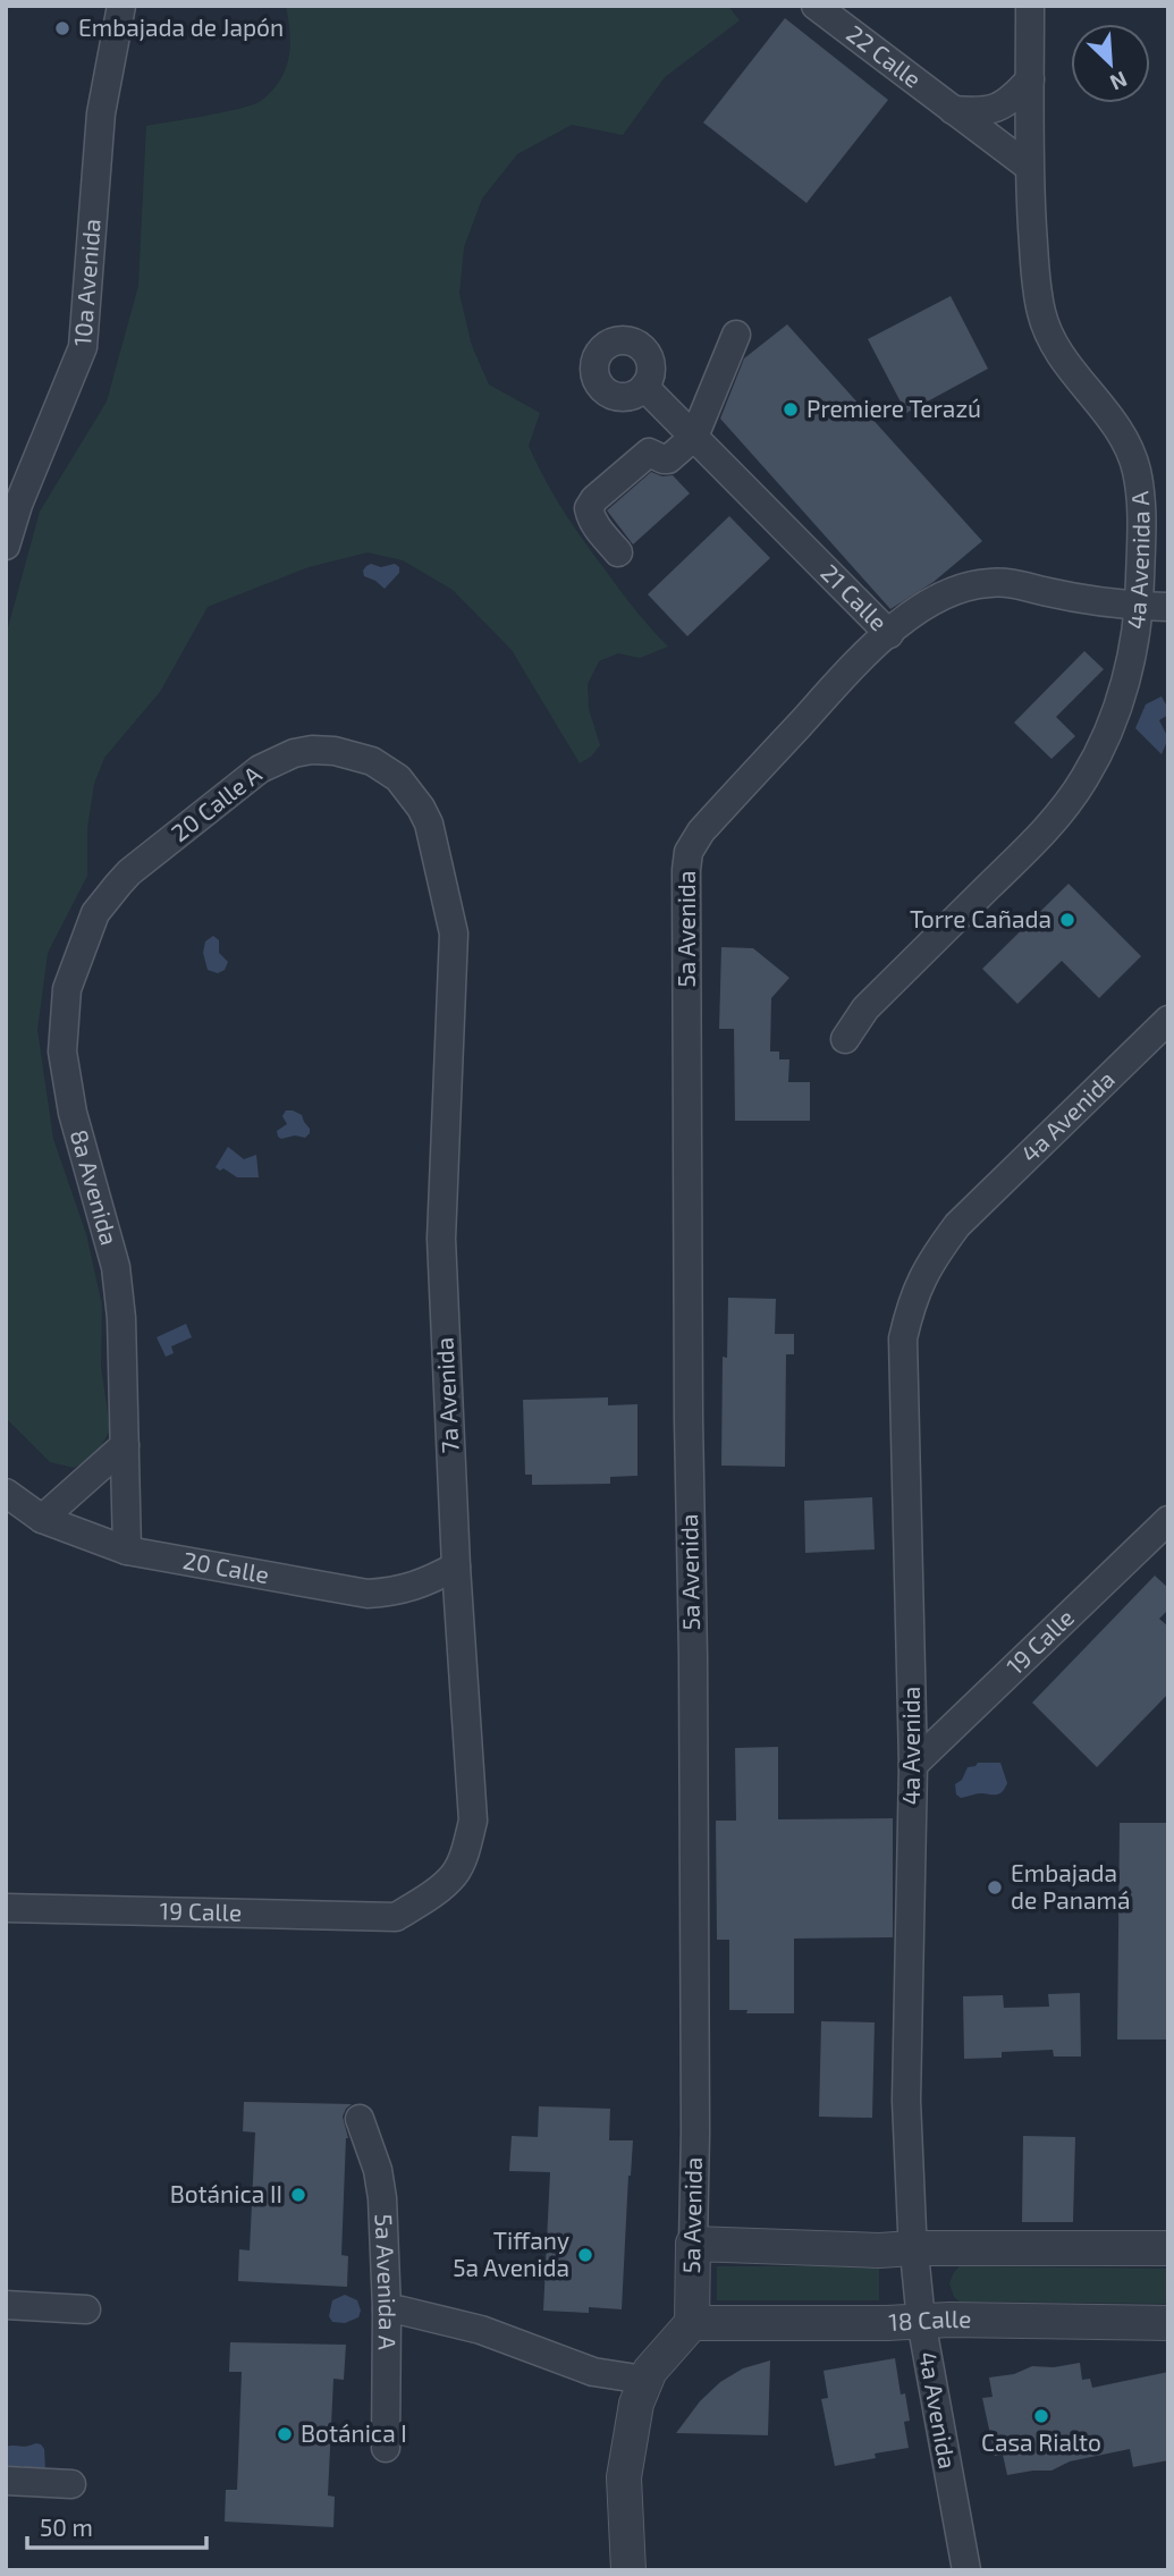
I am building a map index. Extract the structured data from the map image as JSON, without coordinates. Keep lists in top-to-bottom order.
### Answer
{
  "streets": {
    "street": [
      "22 Calle",
      "10a Avenida",
      "4a Avenida A",
      "21 Calle",
      "20 Calle A",
      "5a Avenida",
      "4a Avenida",
      "8a Avenida",
      "7a Avenida",
      "20 Calle",
      "19 Calle",
      "5a Avenida A",
      "18 Calle"
    ]
  },
  "crossings": [
    ["22 Calle", "4a Avenida A"],
    ["4a Avenida A", "21 Calle"],
    ["21 Calle", "5a Avenida"],
    ["20 Calle A", "8a Avenida"],
    ["20 Calle A", "7a Avenida"],
    ["5a Avenida", "18 Calle"],
    ["4a Avenida", "19 Calle"],
    ["4a Avenida", "18 Calle"],
    ["8a Avenida", "20 Calle"],
    ["7a Avenida", "20 Calle"],
    ["7a Avenida", "19 Calle"]
  ],
  "places": [
    "Embajada de Japón",
    "Premiere Terazú",
    "Torre Cañada",
    "Embajada de Panamá",
    "Botánica II",
    "Tiffany 5a Avenida",
    "Casa Rialto",
    "Botánica I"
  ],
  "scale_bar": "50 m",
  "north": "bottom right"
}
